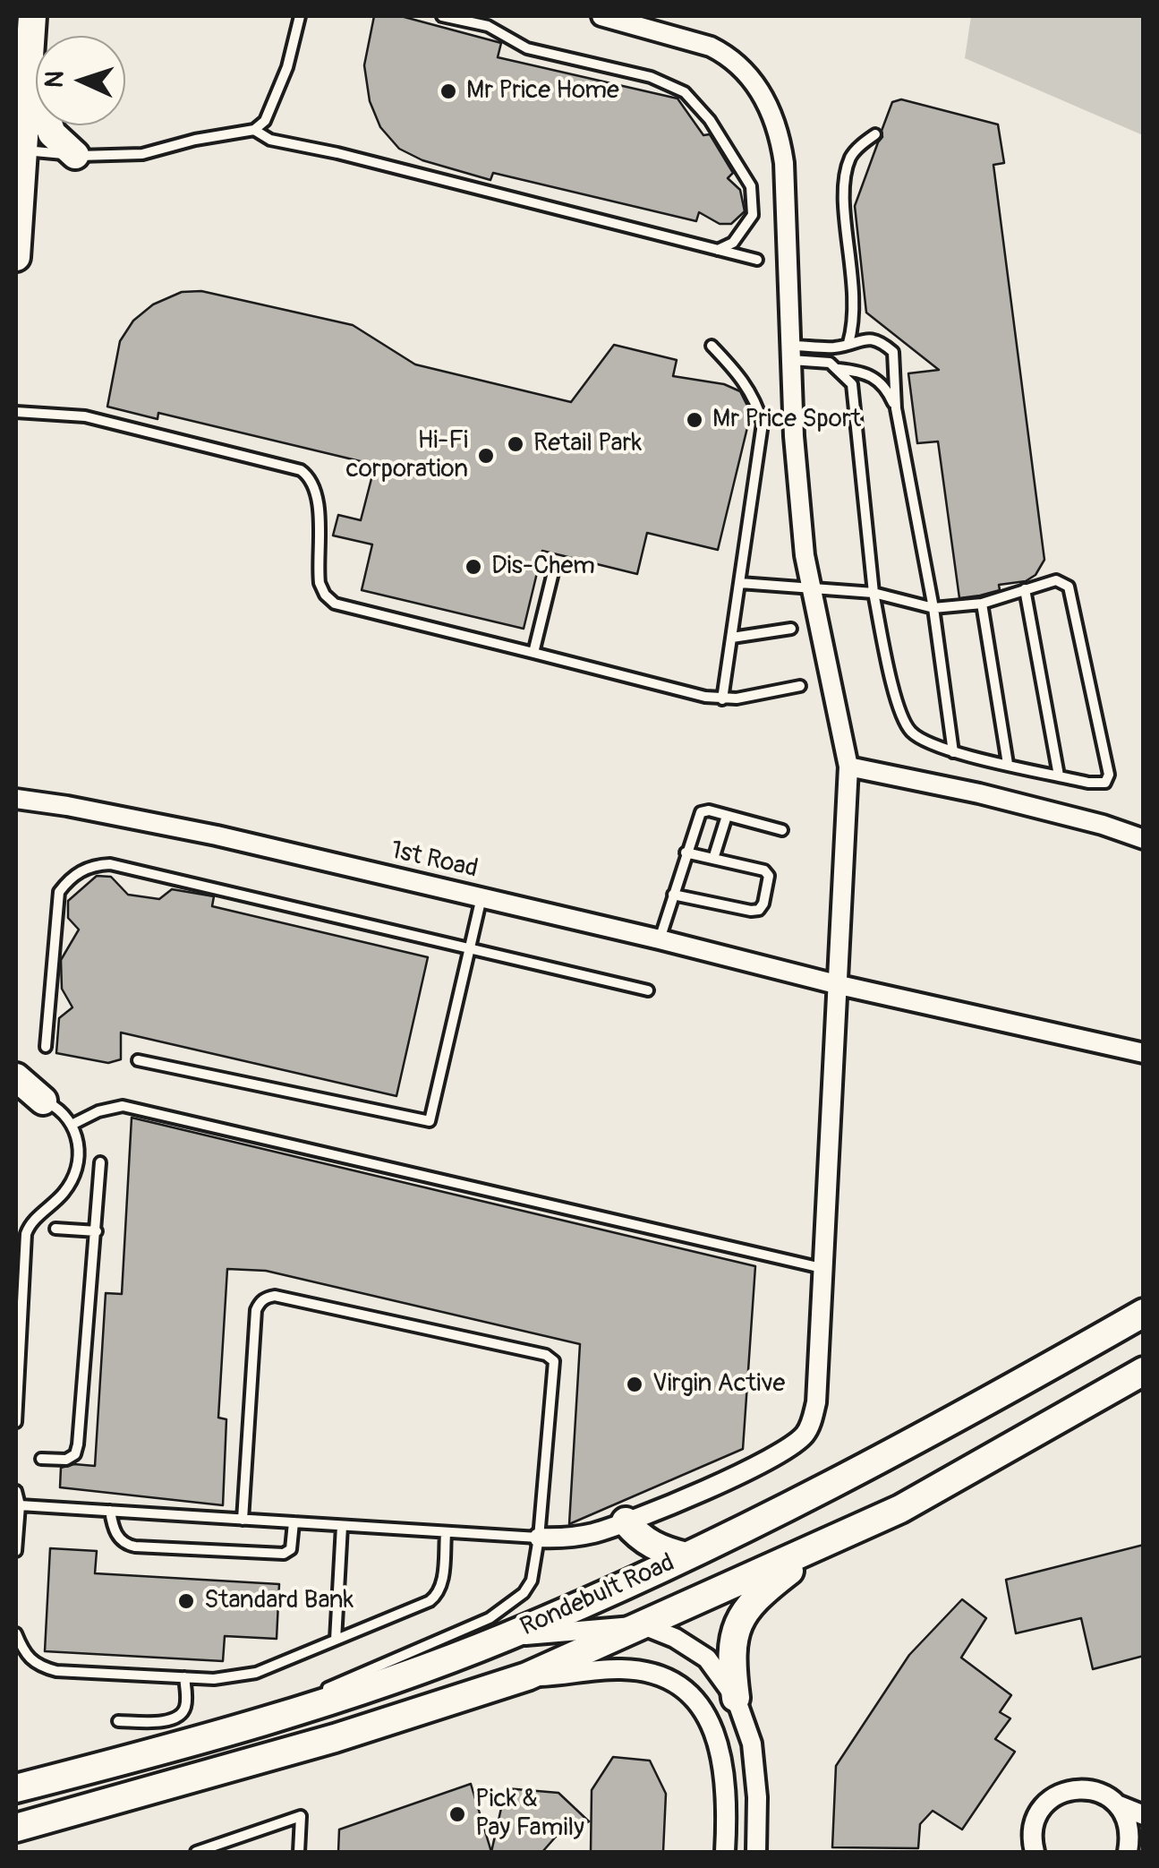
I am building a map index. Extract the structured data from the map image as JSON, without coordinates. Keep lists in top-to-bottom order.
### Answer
{
  "streets": {
    "main road": ["Rondebult Road"],
    "street": ["1st Road"]
  },
  "places": [
    "Mr Price Home",
    "Mr Price Sport",
    "Retail Park",
    "Hi-Fi corporation",
    "Dis-Chem",
    "Virgin Active",
    "Standard Bank",
    "Pick & Pay Family"
  ],
  "north": "left"
}
